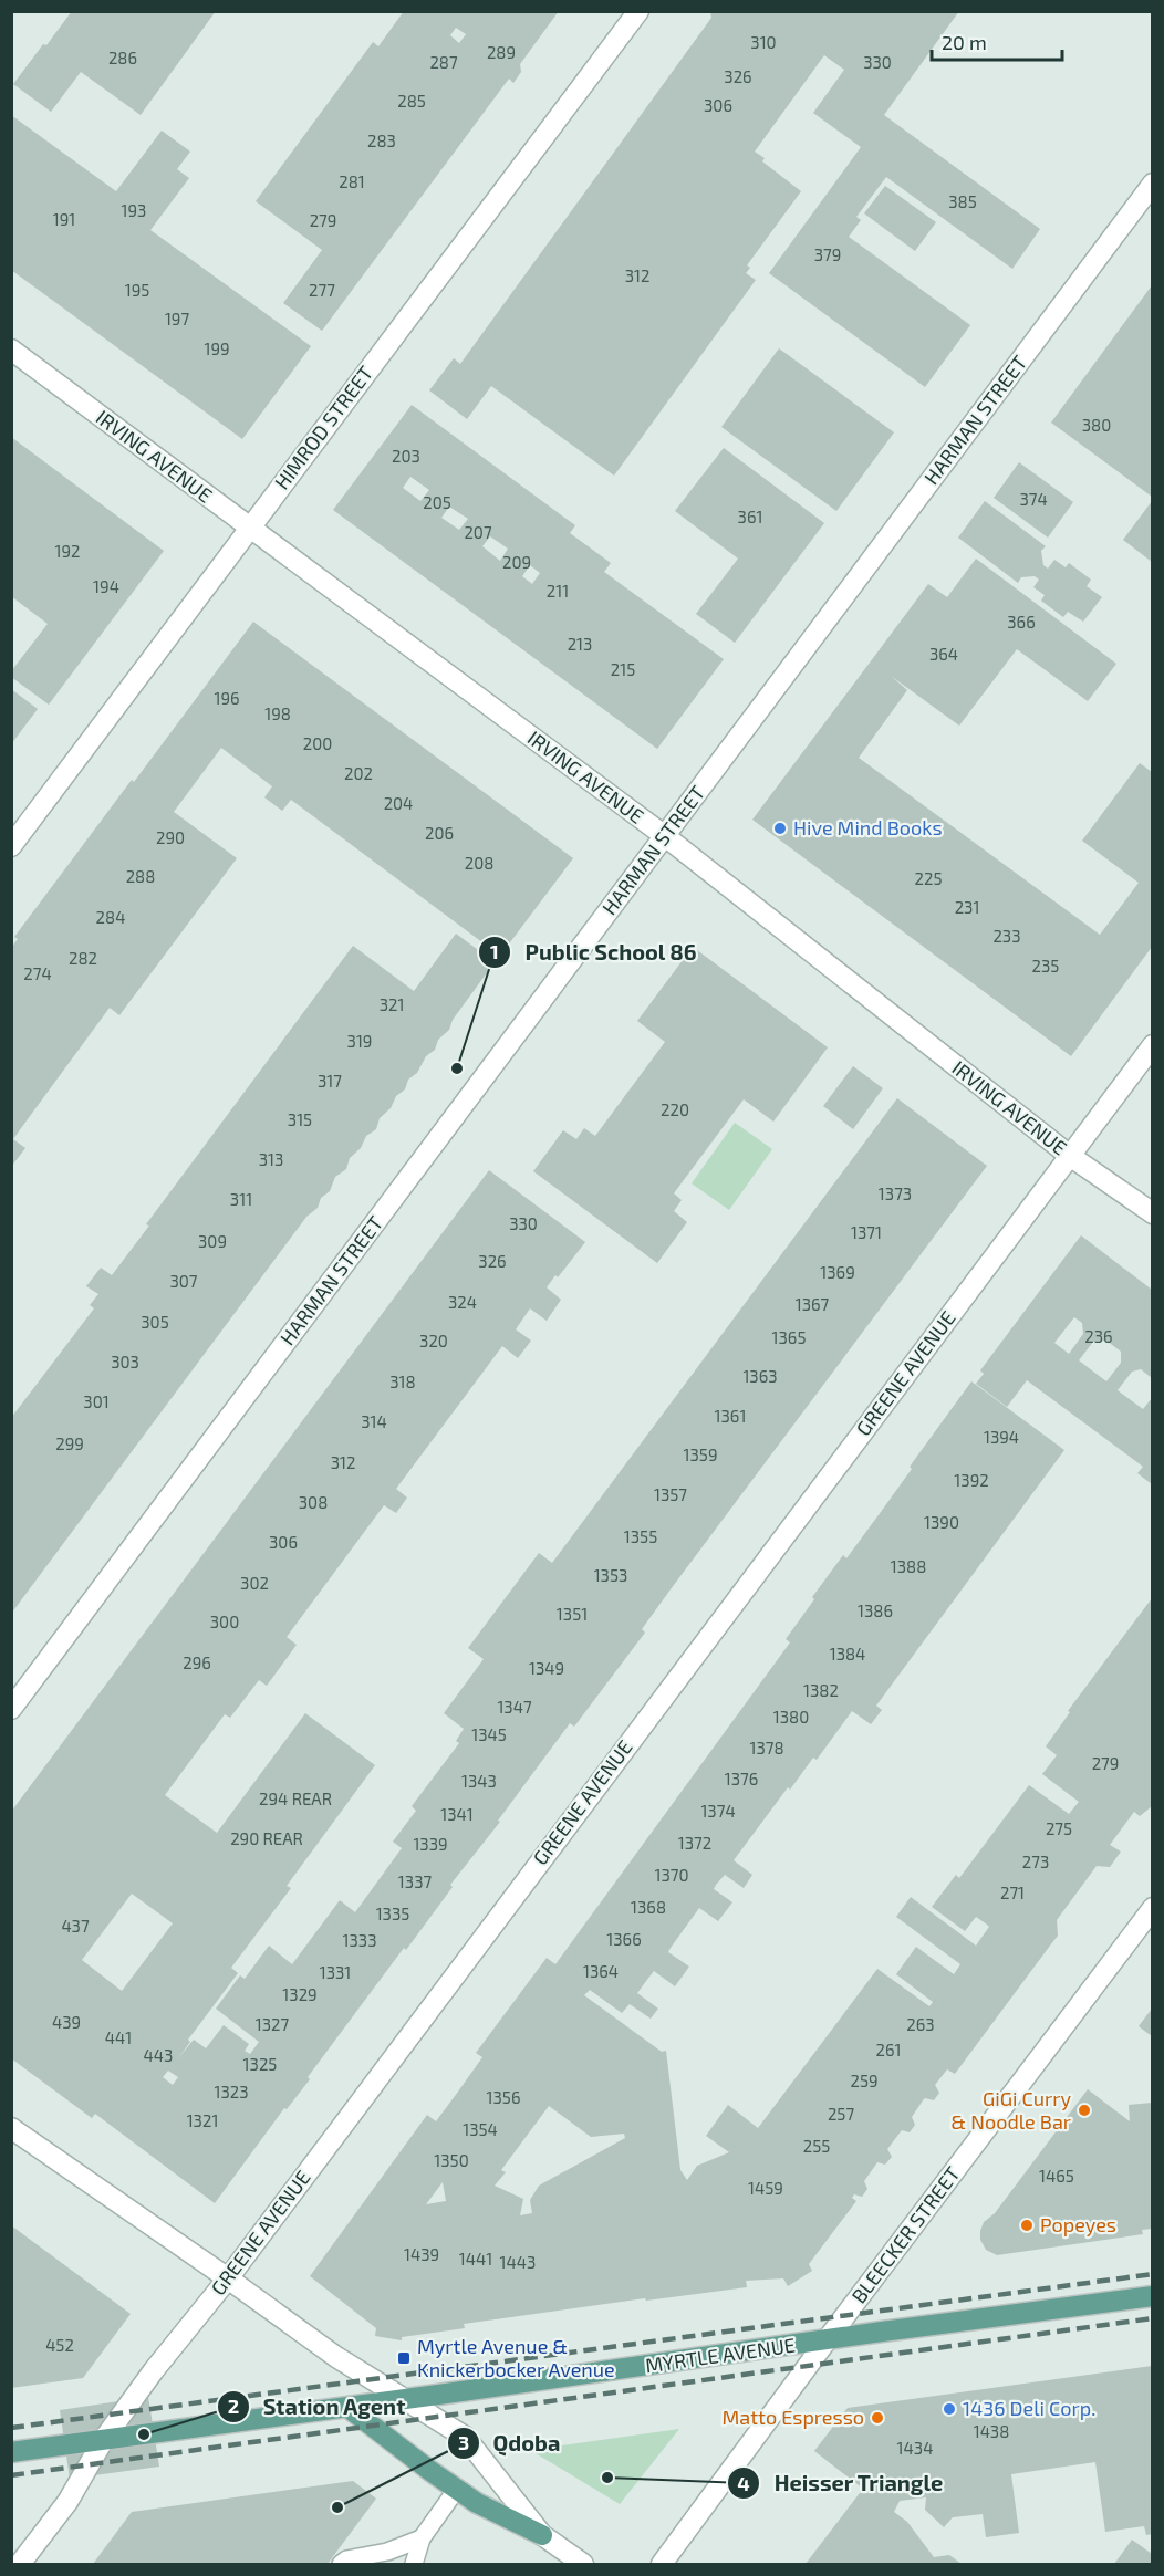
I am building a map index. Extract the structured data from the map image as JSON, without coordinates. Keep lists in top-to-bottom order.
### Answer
{
  "streets": {
    "main road": ["MYRTLE AVENUE"],
    "street": [
      "HARMAN STREET",
      "HIMROD STREET",
      "IRVING AVENUE",
      "GREENE AVENUE",
      "BLEECKER STREET"
    ]
  },
  "crossings": [
    ["HARMAN STREET", "IRVING AVENUE"],
    ["HIMROD STREET", "IRVING AVENUE"],
    ["IRVING AVENUE", "GREENE AVENUE"],
    ["GREENE AVENUE", "MYRTLE AVENUE"],
    ["BLEECKER STREET", "MYRTLE AVENUE"]
  ],
  "places": {
    "other": [
      "Hive Mind Books",
      "Public School 86",
      "GiGi Curry & Noodle Bar",
      "Popeyes",
      "1436 Deli Corp.",
      "Matto Espresso",
      "Station Agent",
      "Heisser Triangle",
      "Qdoba"
    ],
    "transit": ["Myrtle Avenue & Knickerbocker Avenue"]
  },
  "house_numbers": [
    "310",
    "289",
    "286",
    "287",
    "330",
    "326",
    "285",
    "306",
    "283",
    "281",
    "385",
    "193",
    "191",
    "279",
    "379",
    "312",
    "195",
    "277",
    "197",
    "199",
    "380",
    "203",
    "374",
    "205",
    "361",
    "207",
    "192",
    "209",
    "194",
    "211",
    "366",
    "213",
    "364",
    "215",
    "196",
    "198",
    "200",
    "202",
    "204",
    "206",
    "290",
    "208",
    "288",
    "225",
    "231",
    "284",
    "233",
    "282",
    "235",
    "274",
    "321",
    "319",
    "317",
    "220",
    "315",
    "313",
    "1373",
    "311",
    "330",
    "1371",
    "309",
    "326",
    "1369",
    "307",
    "324",
    "1367",
    "305",
    "236",
    "1365",
    "320",
    "303",
    "1363",
    "318",
    "301",
    "1361",
    "314",
    "1394",
    "299",
    "1359",
    "312",
    "1392",
    "1357",
    "308",
    "1390",
    "1355",
    "306",
    "1388",
    "1353",
    "302",
    "1386",
    "1351",
    "300",
    "1384",
    "296",
    "1349",
    "1382",
    "1347",
    "1380",
    "1345",
    "1378",
    "279",
    "1376",
    "1343",
    "294 REAR",
    "1374",
    "1341",
    "275",
    "290 REAR",
    "1372",
    "1339",
    "273",
    "1370",
    "1337",
    "271",
    "1368",
    "1335",
    "437",
    "1366",
    "1333",
    "1364",
    "1331",
    "1329",
    "439",
    "1327",
    "263",
    "441",
    "261",
    "443",
    "1325",
    "259",
    "1323",
    "1356",
    "257",
    "1321",
    "1354",
    "255",
    "1350",
    "1465",
    "1459",
    "1439",
    "1441",
    "1443",
    "452",
    "1438",
    "1434"
  ],
  "scale_bar": "20 m"
}
